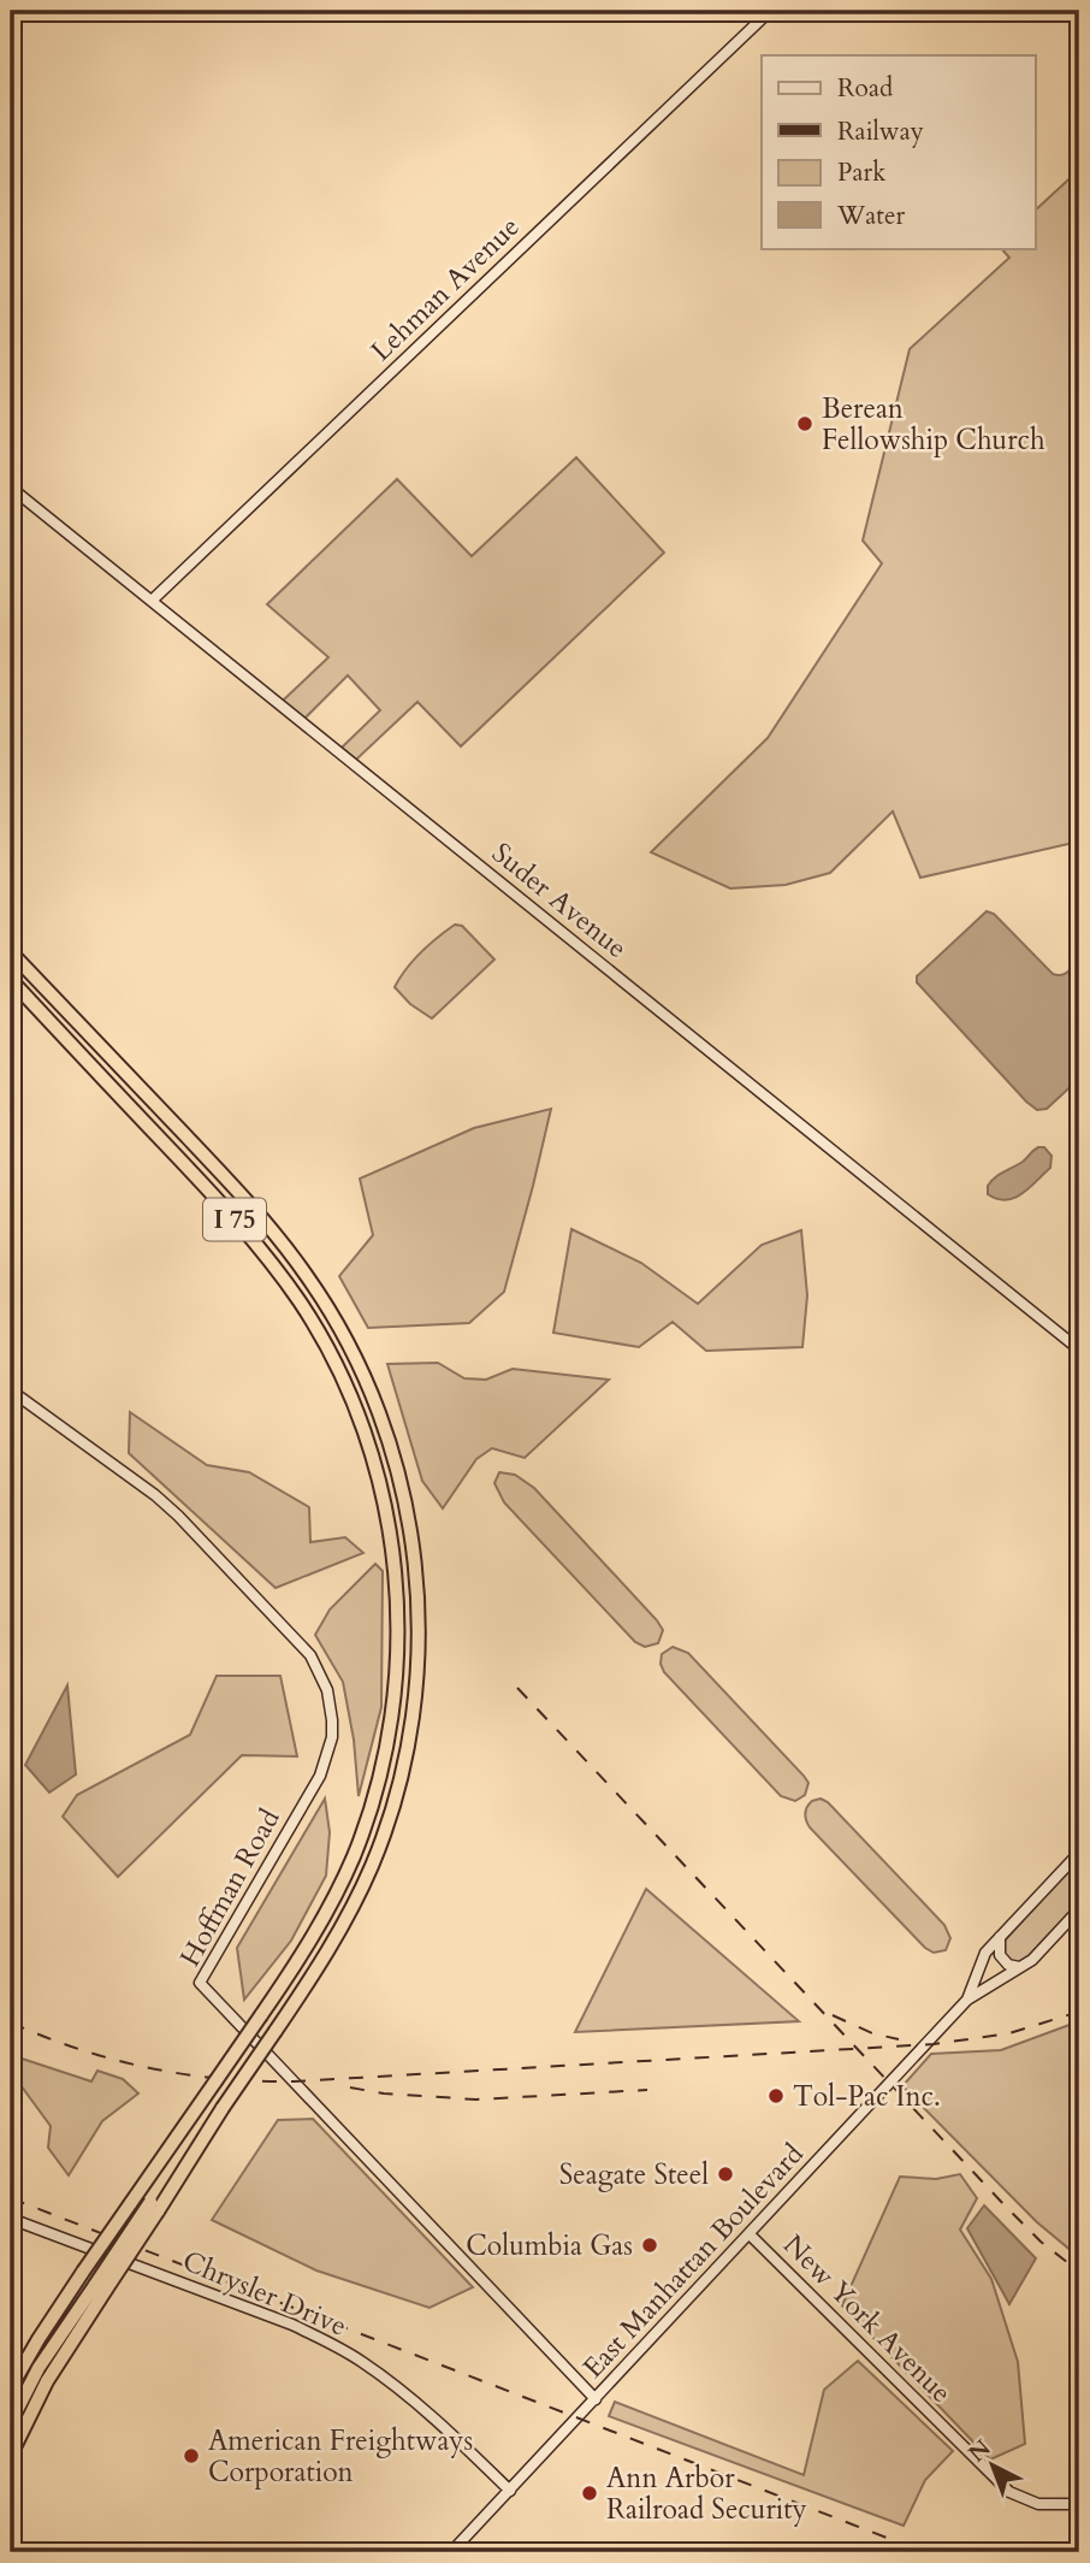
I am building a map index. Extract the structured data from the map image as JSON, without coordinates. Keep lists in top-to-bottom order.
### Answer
{
  "streets": {
    "highway": ["I 75"],
    "street": [
      "Lehman Avenue",
      "Suder Avenue",
      "Hoffman Road",
      "East Manhattan Boulevard",
      "Chrysler Drive",
      "New York Avenue"
    ]
  },
  "crossings": [
    ["Lehman Avenue", "Suder Avenue"],
    ["Hoffman Road", "East Manhattan Boulevard"],
    ["East Manhattan Boulevard", "Chrysler Drive"],
    ["East Manhattan Boulevard", "New York Avenue"]
  ],
  "places": [
    "Berean Fellowship Church",
    "Tol-Pac Inc.",
    "Seagate Steel",
    "Columbia Gas",
    "American Freightways Corporation",
    "Ann Arbor Railroad Security"
  ],
  "legend": [
    "Road",
    "Railway",
    "Park",
    "Water"
  ],
  "north": "top left"
}
